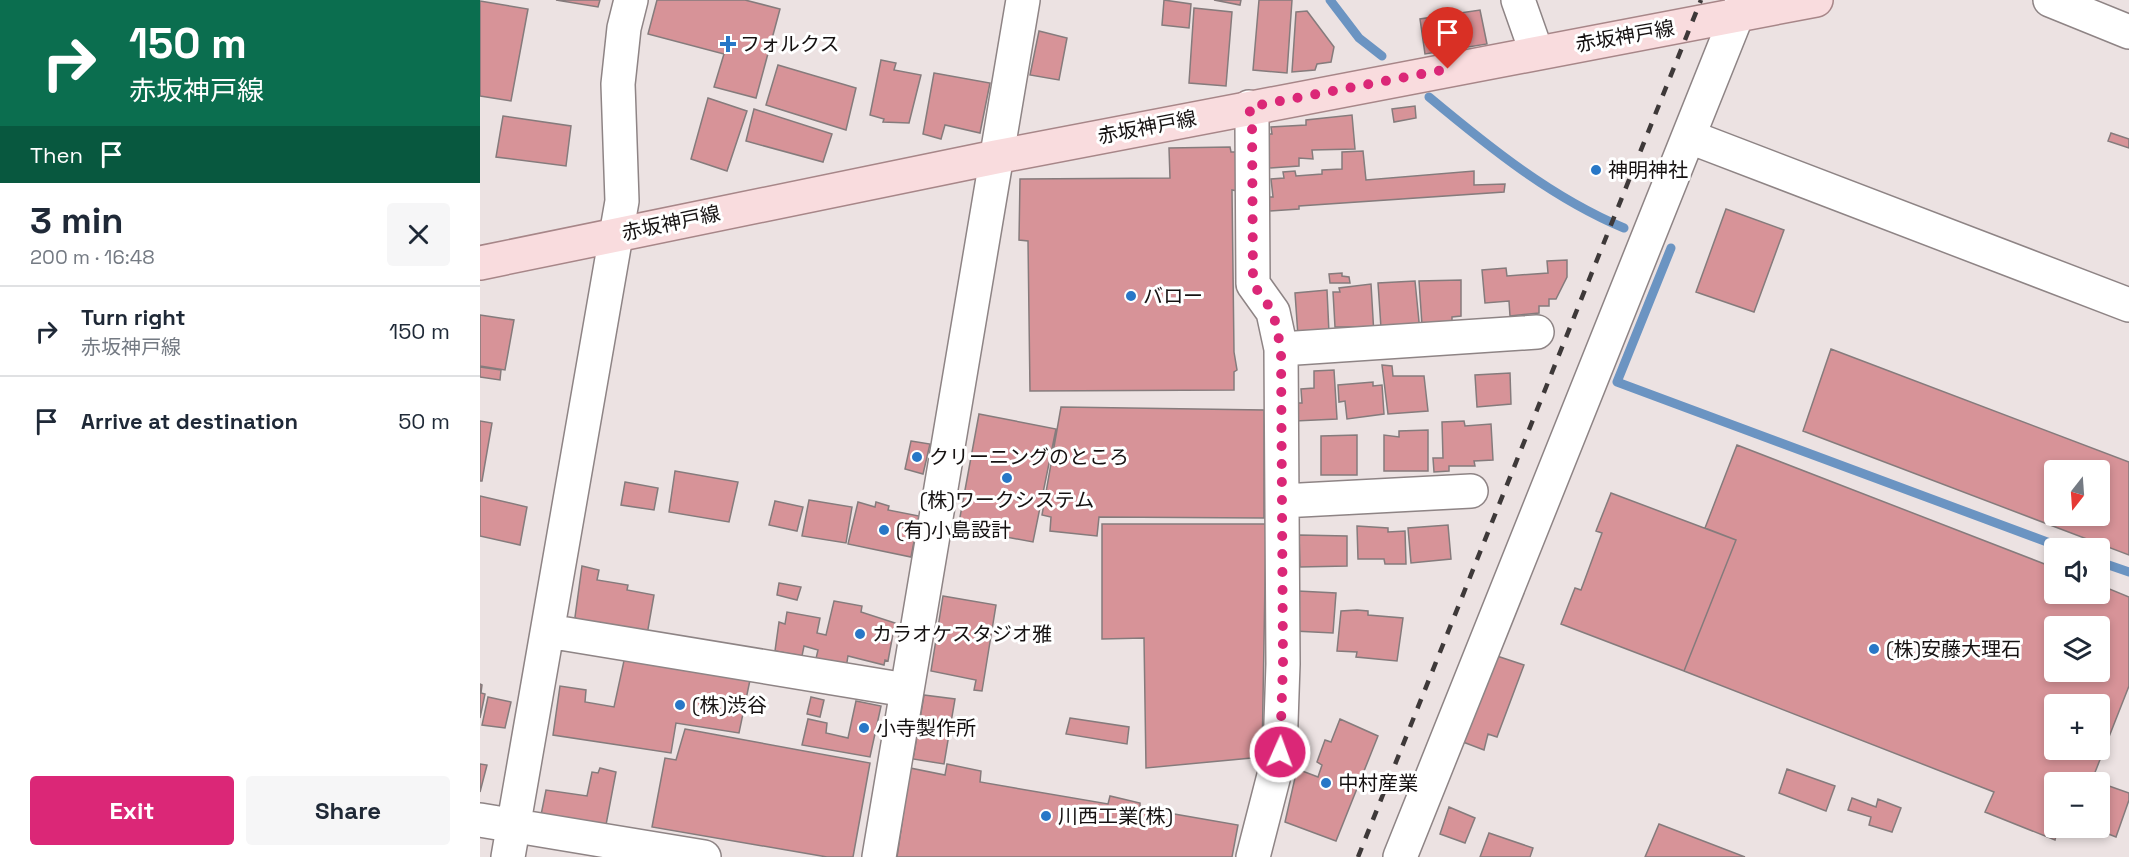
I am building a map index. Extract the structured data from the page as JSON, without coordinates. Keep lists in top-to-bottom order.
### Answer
{
  "streets": {
    "main road": ["赤坂神戸線"]
  },
  "places": {
    "health": ["フォルクス"],
    "other": [
      "神明神社",
      "バロー",
      "クリーニングのところ",
      "(株)ワークシステム",
      "(有)小島設計",
      "カラオケスタジオ雅",
      "(株)安藤大理石",
      "(株)渋谷",
      "小寺製作所",
      "中村産業",
      "川西工業(株)"
    ]
  },
  "north": "bottom",
  "page": {
    "turn": ["150 m", "赤坂神戸線"],
    "then": "Then",
    "heading": ["3 min", "200 m · 16:48"],
    "list": [
      {
        "name": "Turn right",
        "note": "赤坂神戸線",
        "value": "150 m"
      },
      {
        "name": "Arrive at destination",
        "value": "50 m"
      }
    ],
    "map_buttons": ["+", "−"],
    "buttons": ["Exit", "Share"]
  }
}
